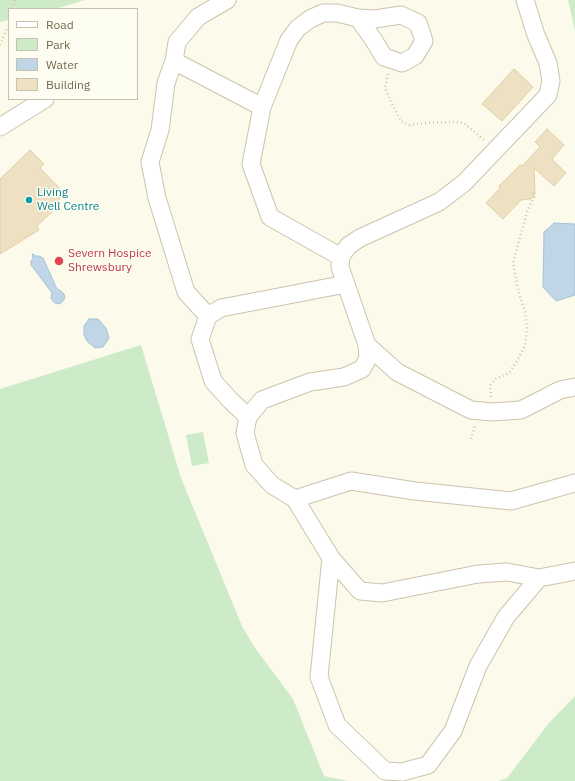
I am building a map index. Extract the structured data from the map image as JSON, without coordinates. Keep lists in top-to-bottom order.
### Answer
{
  "places": ["Living Well Centre", "Severn Hospice Shrewsbury"],
  "legend": [
    "Road",
    "Park",
    "Water",
    "Building"
  ]
}
